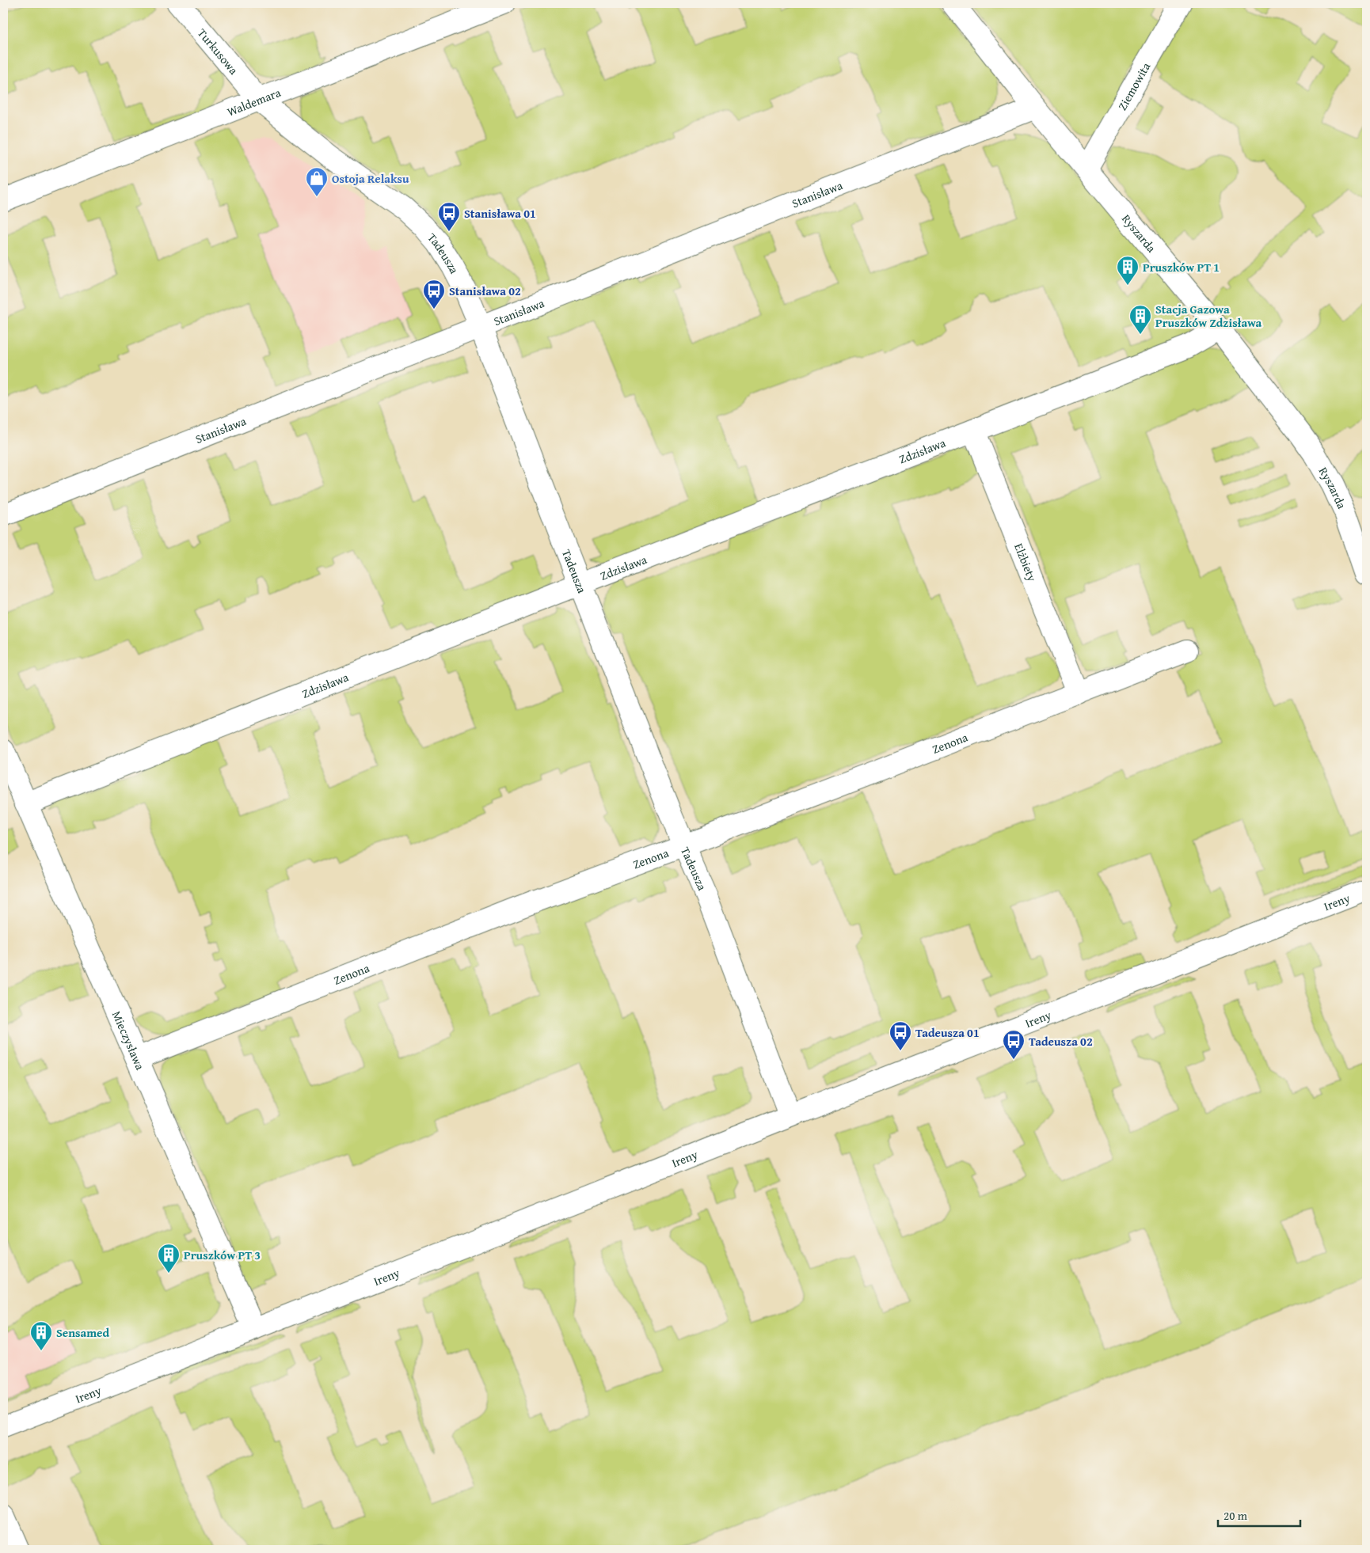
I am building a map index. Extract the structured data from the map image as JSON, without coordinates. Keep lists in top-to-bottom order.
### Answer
{
  "streets": {
    "street": [
      "Turkusowa",
      "Ziemowita",
      "Waldemara",
      "Stanisława",
      "Ryszarda",
      "Tadeusza",
      "Zdzisława",
      "Elżbiety",
      "Zenona",
      "Ireny",
      "Mieczysława"
    ]
  },
  "crossings": [
    ["Turkusowa", "Waldemara"],
    ["Turkusowa", "Tadeusza"],
    ["Ziemowita", "Ryszarda"],
    ["Waldemara", "Tadeusza"],
    ["Stanisława", "Ryszarda"],
    ["Stanisława", "Tadeusza"],
    ["Ryszarda", "Zdzisława"],
    ["Tadeusza", "Zdzisława"],
    ["Tadeusza", "Zenona"],
    ["Tadeusza", "Ireny"],
    ["Zdzisława", "Elżbiety"],
    ["Zdzisława", "Mieczysława"],
    ["Elżbiety", "Zenona"],
    ["Zenona", "Mieczysława"],
    ["Ireny", "Mieczysława"]
  ],
  "places": {
    "shop": ["Ostoja Relaksu"],
    "bus stop": [
      "Stanisława 01",
      "Stanisława 02",
      "Tadeusza 01",
      "Tadeusza 02"
    ],
    "building": [
      "Pruszków PT 1",
      "Stacja Gazowa Pruszków Zdzisława",
      "Pruszków PT 3",
      "Sensamed"
    ]
  },
  "scale_bar": "20 m"
}
